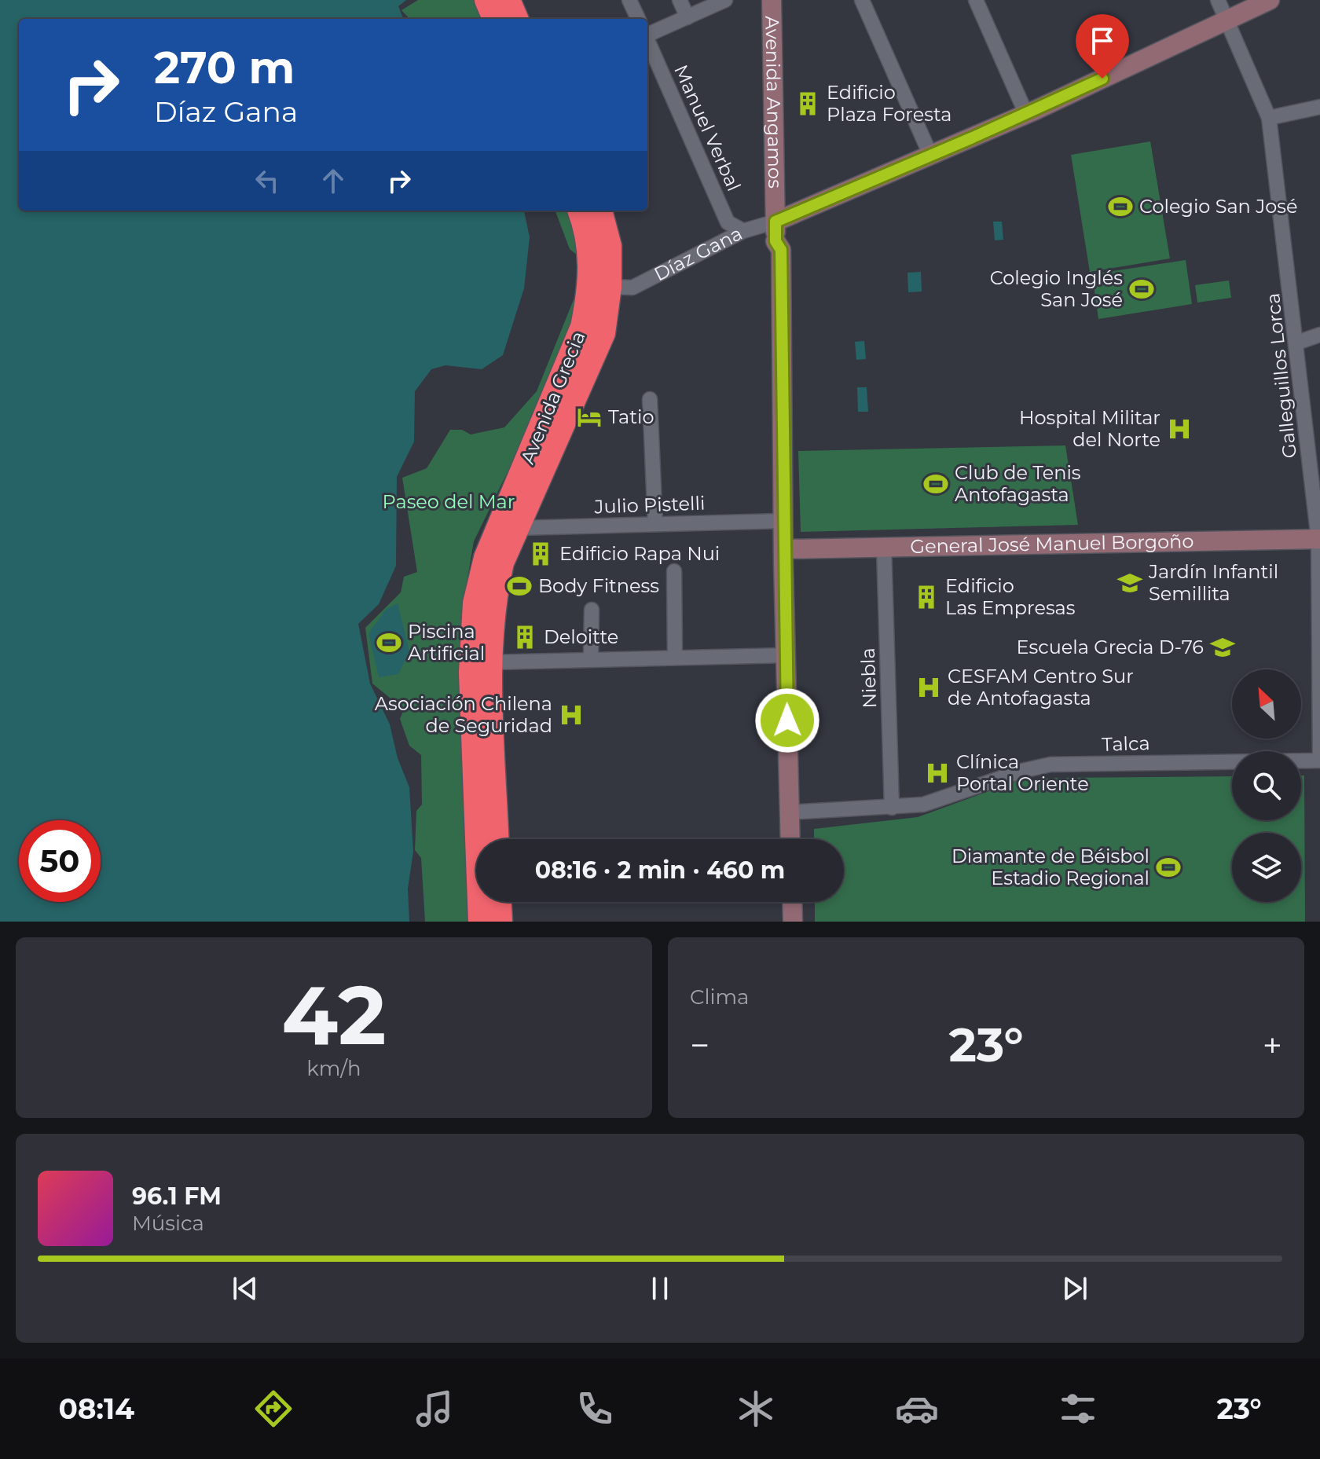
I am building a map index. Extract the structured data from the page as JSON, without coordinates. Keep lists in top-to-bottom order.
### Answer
{
  "streets": {
    "highway": ["Avenida Grecia"],
    "street": [
      "Avenida Angamos",
      "Manuel Verbal",
      "Díaz Gana",
      "Galleguillos Lorca",
      "Julio Pistelli",
      "General José Manuel Borgoño",
      "Niebla",
      "Talca"
    ]
  },
  "crossings": [
    ["Avenida Angamos", "Díaz Gana"],
    ["Avenida Angamos", "Julio Pistelli"],
    ["Avenida Angamos", "General José Manuel Borgoño"],
    ["Avenida Angamos", "Talca"],
    ["Manuel Verbal", "Díaz Gana"],
    ["Díaz Gana", "Galleguillos Lorca"],
    ["Díaz Gana", "Avenida Grecia"],
    ["Galleguillos Lorca", "General José Manuel Borgoño"],
    ["Galleguillos Lorca", "Talca"],
    ["Avenida Grecia", "Julio Pistelli"],
    ["General José Manuel Borgoño", "Niebla"],
    ["Niebla", "Talca"]
  ],
  "parks": ["Paseo del Mar"],
  "places": {
    "building": [
      "Edificio Plaza Foresta",
      "Edificio Rapa Nui",
      "Edificio Las Empresas",
      "Deloitte"
    ],
    "sports": [
      "Colegio San José",
      "Colegio Inglés San José",
      "Club de Tenis Antofagasta",
      "Body Fitness",
      "Piscina Artificial",
      "Diamante de Béisbol Estadio Regional"
    ],
    "hotel": ["Tatio"],
    "hospital": [
      "Hospital Militar del Norte",
      "CESFAM Centro Sur de Antofagasta",
      "Asociación Chilena de Seguridad",
      "Clínica Portal Oriente"
    ],
    "school or university": ["Jardín Infantil Semillita", "Escuela Grecia D-76"]
  },
  "north": "top left",
  "page": {
    "turn": ["270 m", "Díaz Gana"],
    "limit": "50",
    "trip": "08:16 · 2 min · 460 m",
    "tile": [
      ["42", "km/h"],
      "Clima"
    ],
    "heat": ["−", "23°", "+"],
    "song": ["96.1 FM", "Música"],
    "tabs": ["08:14", "23°"]
  }
}
